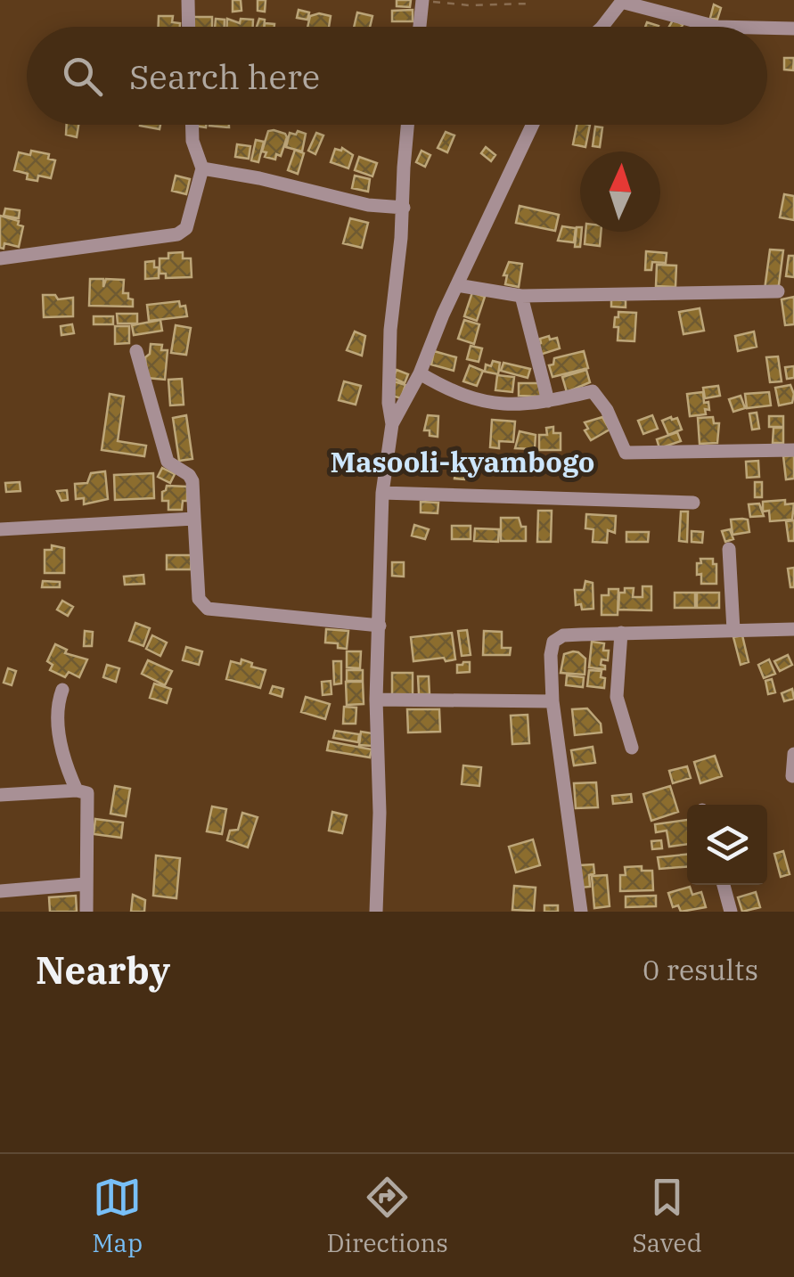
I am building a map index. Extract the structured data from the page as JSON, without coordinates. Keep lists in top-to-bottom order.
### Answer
{
  "districts": ["Masooli-kyambogo"],
  "north": "top",
  "page": {
    "search": "Search here",
    "heading": ["Nearby", "0 results"],
    "nav": ["Map", "Directions", "Saved"]
  }
}
